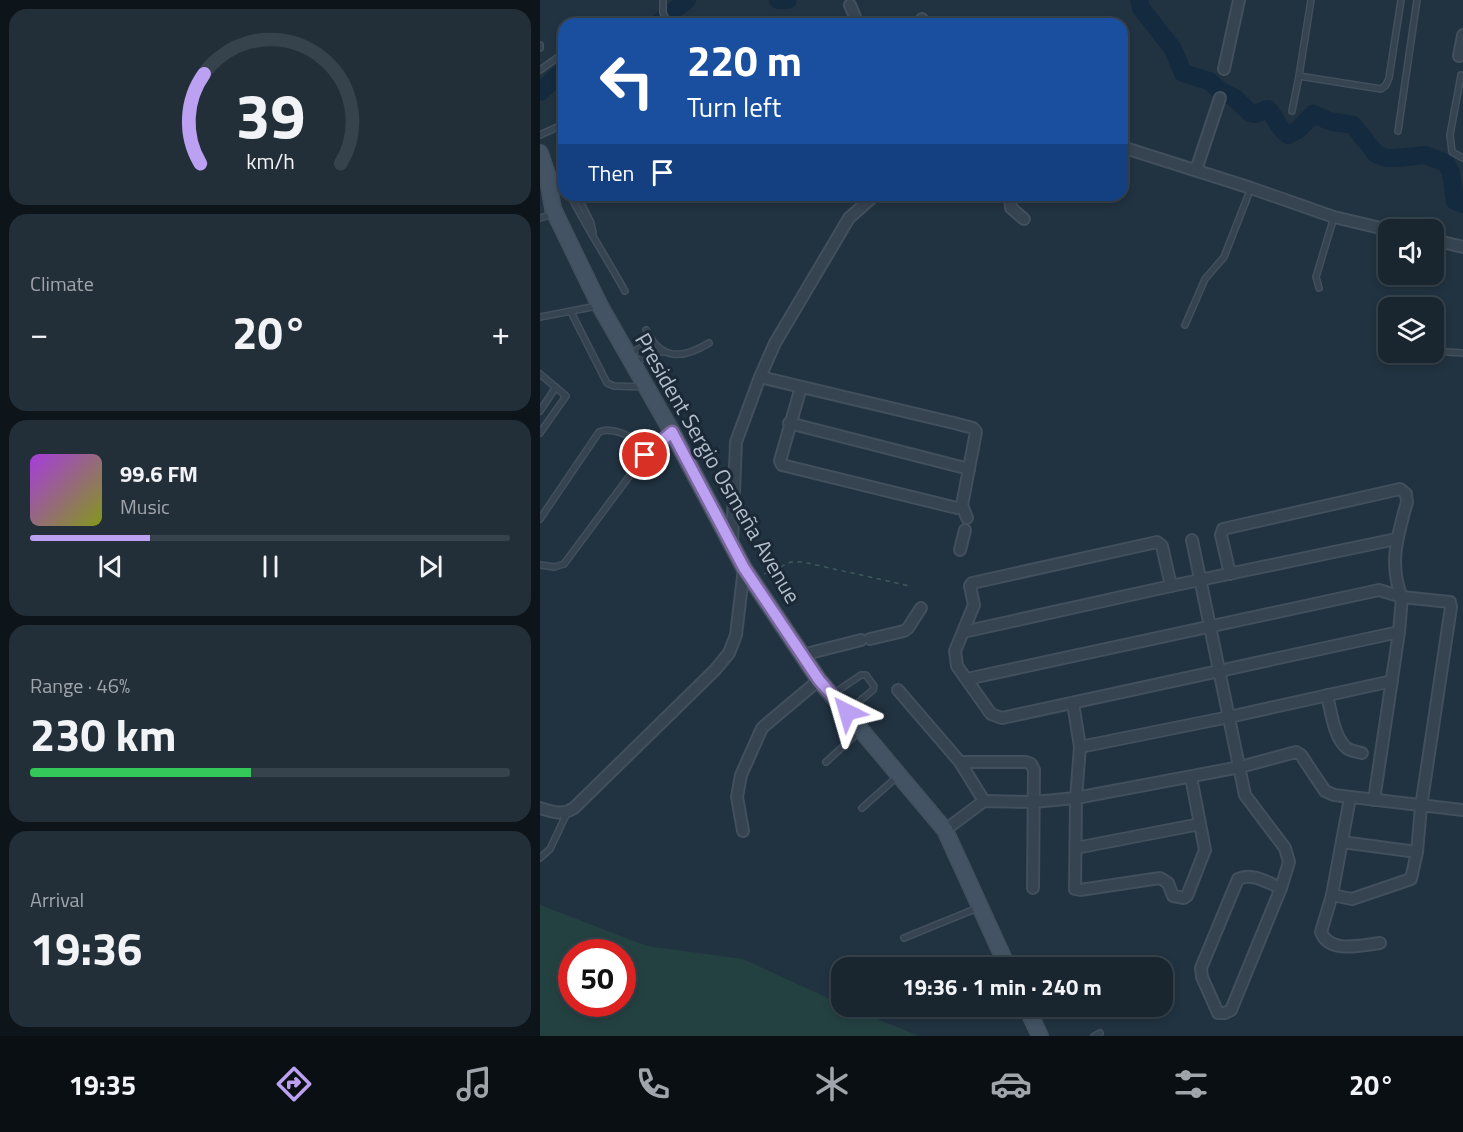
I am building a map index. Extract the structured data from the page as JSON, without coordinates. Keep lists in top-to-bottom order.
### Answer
{
  "streets": {
    "main road": ["President Sergio Osmeña Avenue"]
  },
  "page": {
    "turn": ["220 m", "Turn left"],
    "then": "Then",
    "tile": [
      "Climate",
      ["Range · 46%", "230 km"],
      ["Arrival", "19:36"]
    ],
    "heat": ["−", "20°", "+"],
    "song": ["99.6 FM", "Music"],
    "limit": "50",
    "trip": "19:36 · 1 min · 240 m",
    "tabs": ["19:35", "20°"],
    "gauge": ["39", "km/h"]
  }
}
